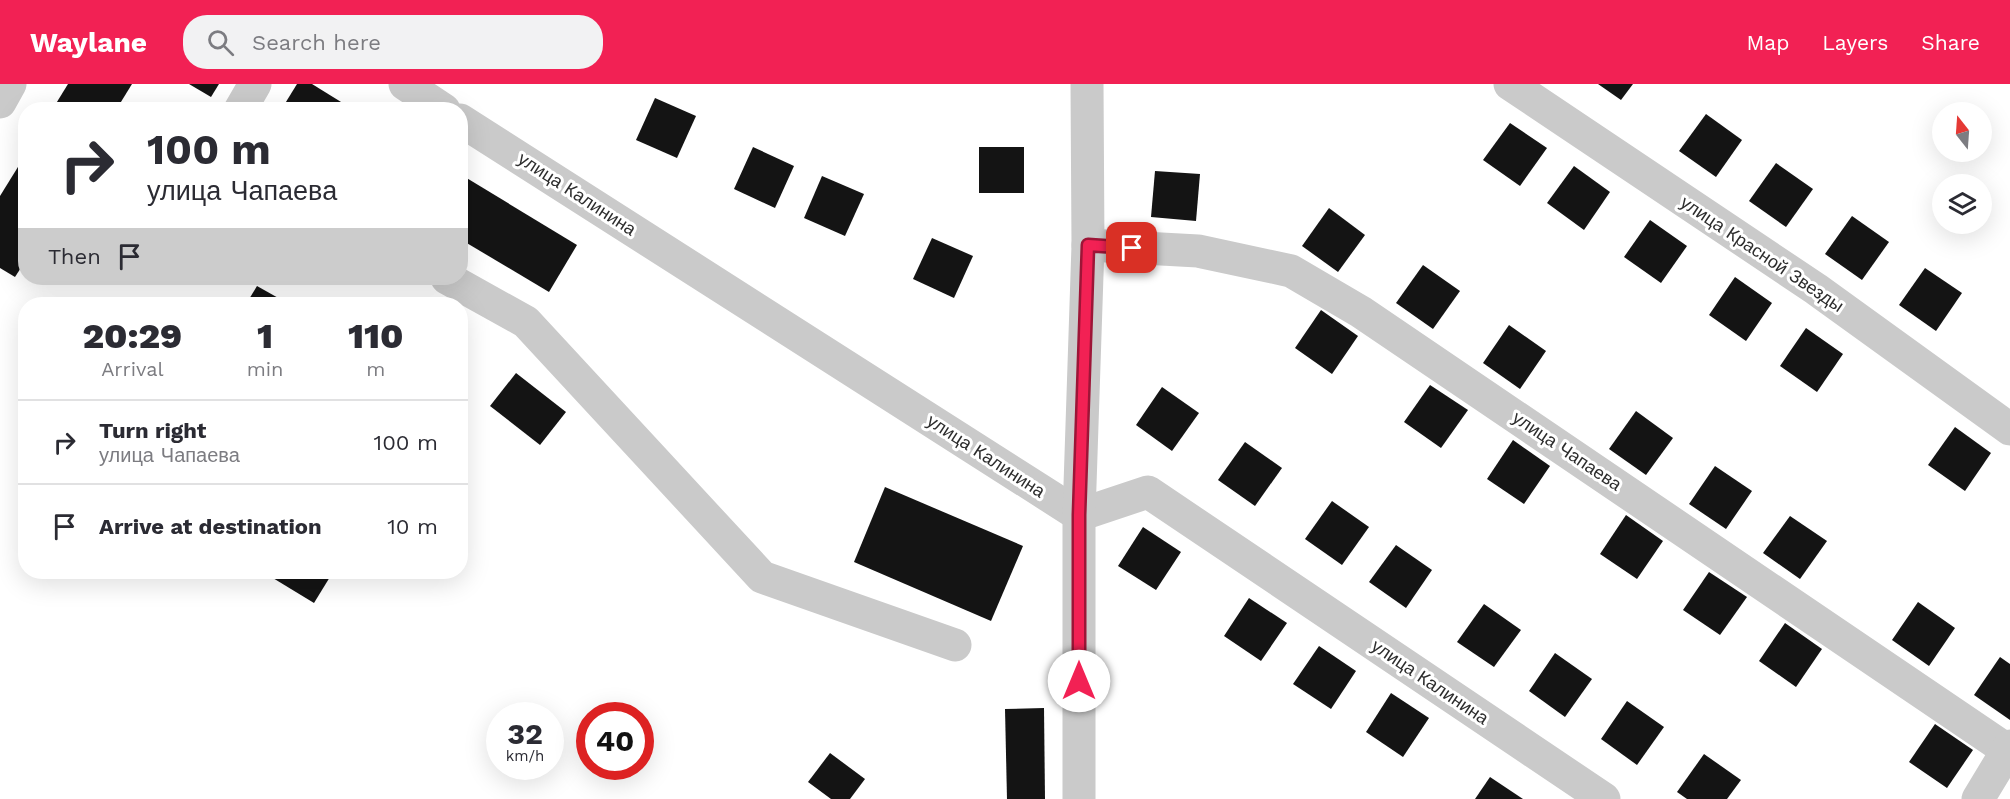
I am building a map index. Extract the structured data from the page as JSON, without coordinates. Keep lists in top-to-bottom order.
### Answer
{
  "streets": {
    "street": ["улица Калинина", "улица Красной Звезды", "улица Чапаева"]
  },
  "north": "top",
  "page": {
    "header": "Waylane",
    "search": "Search here",
    "nav": ["Map", "Layers", "Share"],
    "turn": ["100 m", "улица Чапаева"],
    "then": "Then",
    "eta": [
      "20:29",
      "Arrival",
      "1",
      "min",
      "110",
      "m"
    ],
    "list": [
      {
        "name": "Turn right",
        "note": "улица Чапаева",
        "value": "100 m"
      },
      {
        "name": "Arrive at destination",
        "value": "10 m"
      }
    ],
    "speed": "32 km/h",
    "limit": "40"
  }
}
